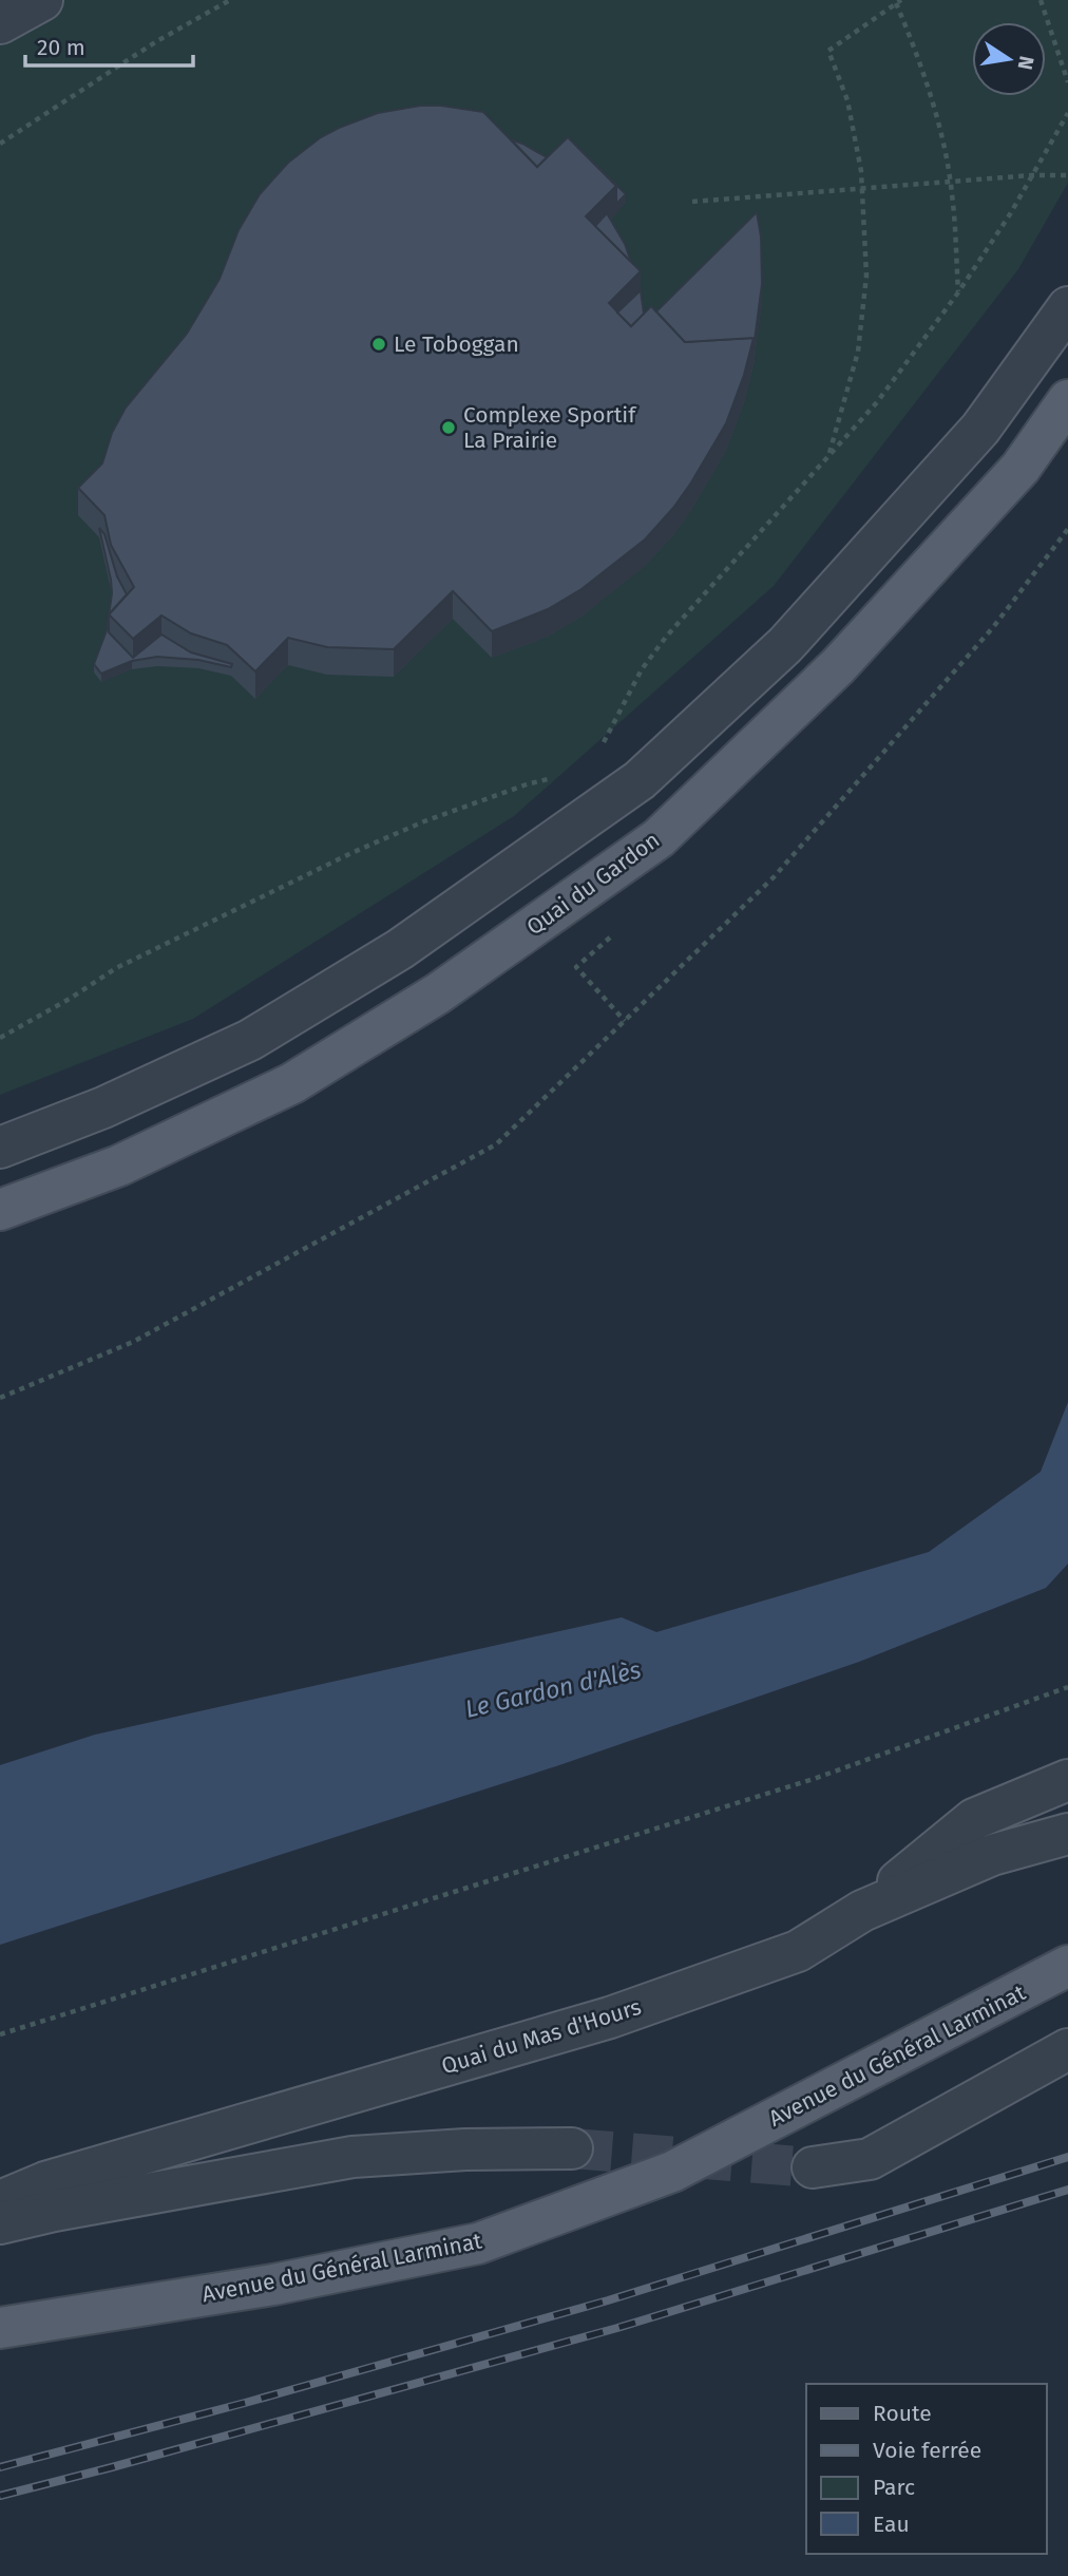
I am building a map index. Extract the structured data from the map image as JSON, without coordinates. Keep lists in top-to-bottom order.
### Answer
{
  "streets": {
    "main road": ["Quai du Gardon", "Avenue du Général Larminat"],
    "street": ["Quai du Mas d'Hours"]
  },
  "water": ["Le Gardon d'Alès"],
  "places": ["Le Toboggan", "Complexe Sportif La Prairie"],
  "legend": [
    "Route",
    "Voie ferrée",
    "Parc",
    "Eau"
  ],
  "scale_bar": "20 m",
  "north": "right"
}
